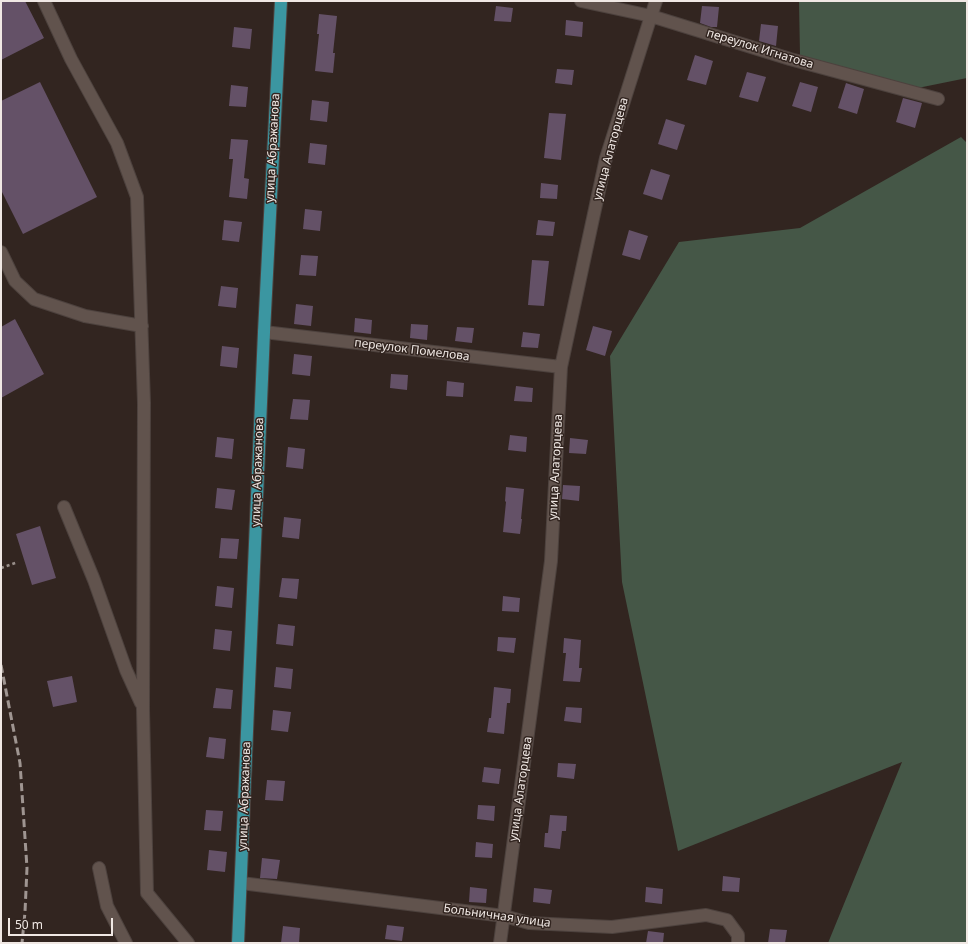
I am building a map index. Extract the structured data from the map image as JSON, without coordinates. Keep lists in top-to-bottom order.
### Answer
{
  "streets": {
    "main road": ["улица Абражанова"],
    "street": [
      "переулок Игнатова",
      "улица Алаторцева",
      "переулок Помелова",
      "Больничная улица"
    ]
  },
  "crossings": [
    ["переулок Игнатова", "улица Алаторцева"],
    ["улица Абражанова", "переулок Помелова"],
    ["улица Абражанова", "Больничная улица"],
    ["улица Алаторцева", "переулок Помелова"],
    ["улица Алаторцева", "Больничная улица"]
  ],
  "scale_bar": "50 m"
}
